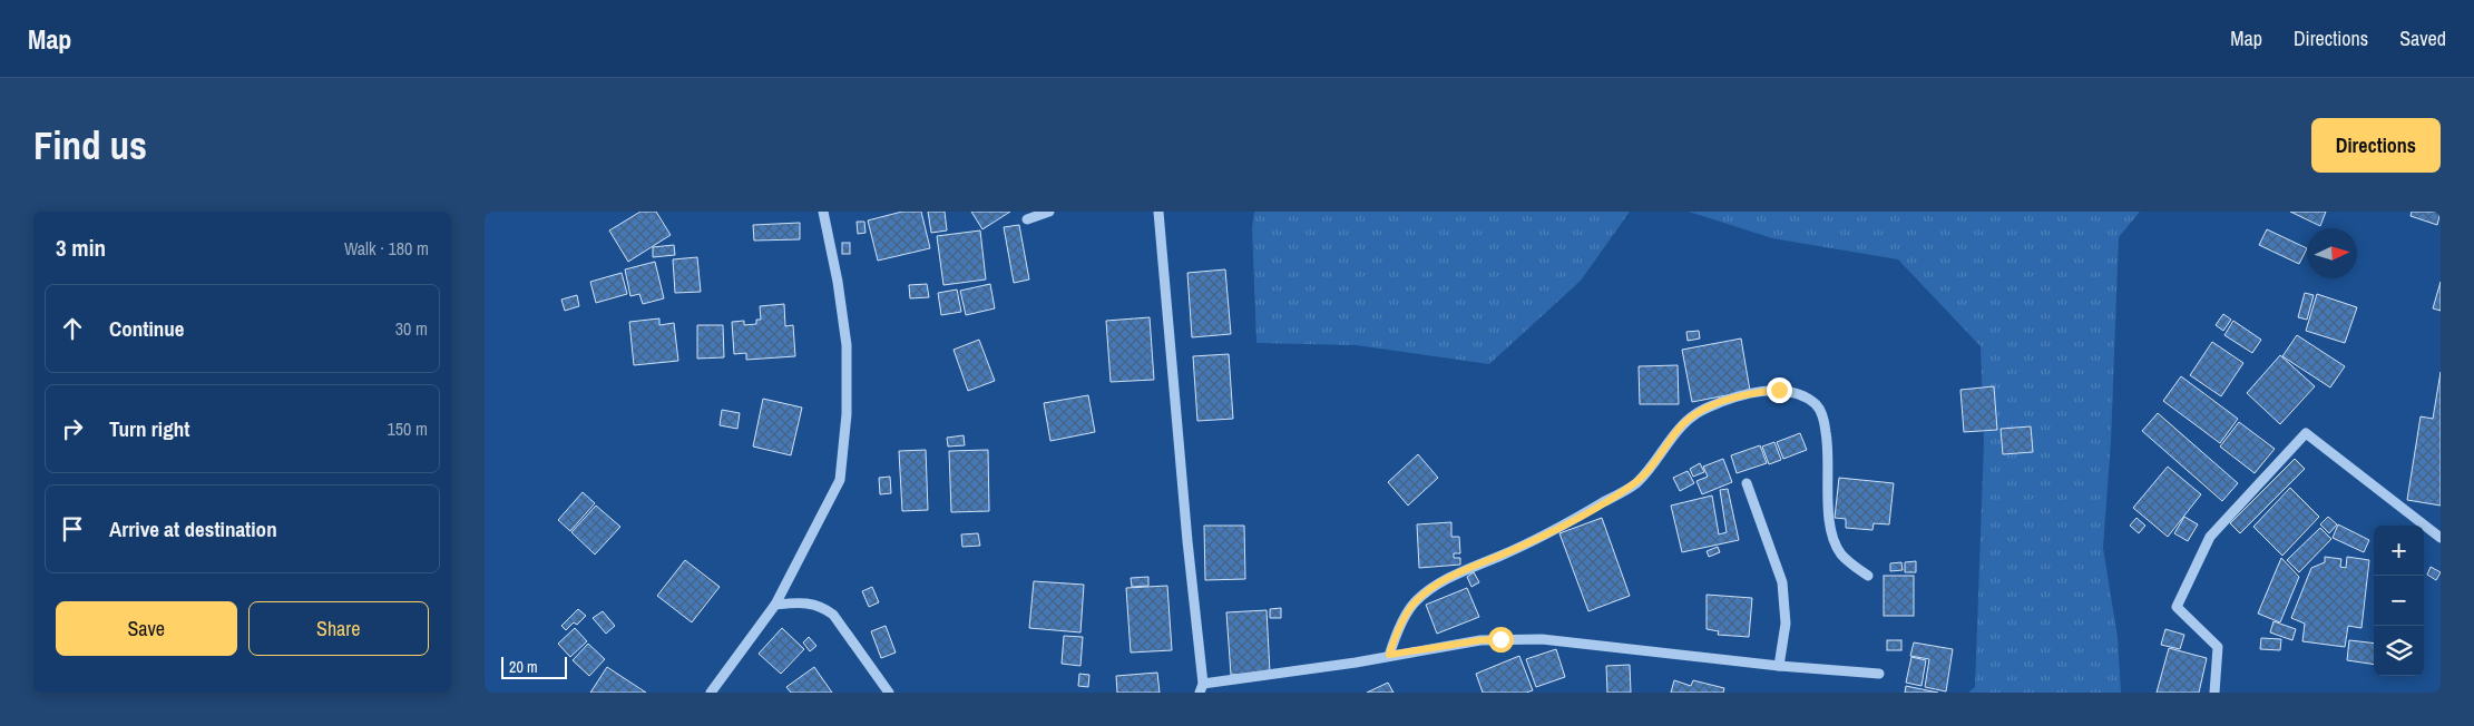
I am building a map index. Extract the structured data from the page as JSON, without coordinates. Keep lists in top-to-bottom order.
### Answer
{
  "scale_bar": "20 m",
  "north": "right",
  "page": {
    "header": "Map",
    "nav": ["Map", "Directions", "Saved"],
    "buttons": [
      "Directions",
      ["Save", "Share"]
    ],
    "title": "Find us",
    "heading": ["3 min", "Walk · 180 m"],
    "list": [
      ["Continue", "30 m"],
      ["Turn right", "150 m"],
      "Arrive at destination"
    ],
    "map_buttons": ["+", "−"],
    "scale": "20 m"
  }
}
